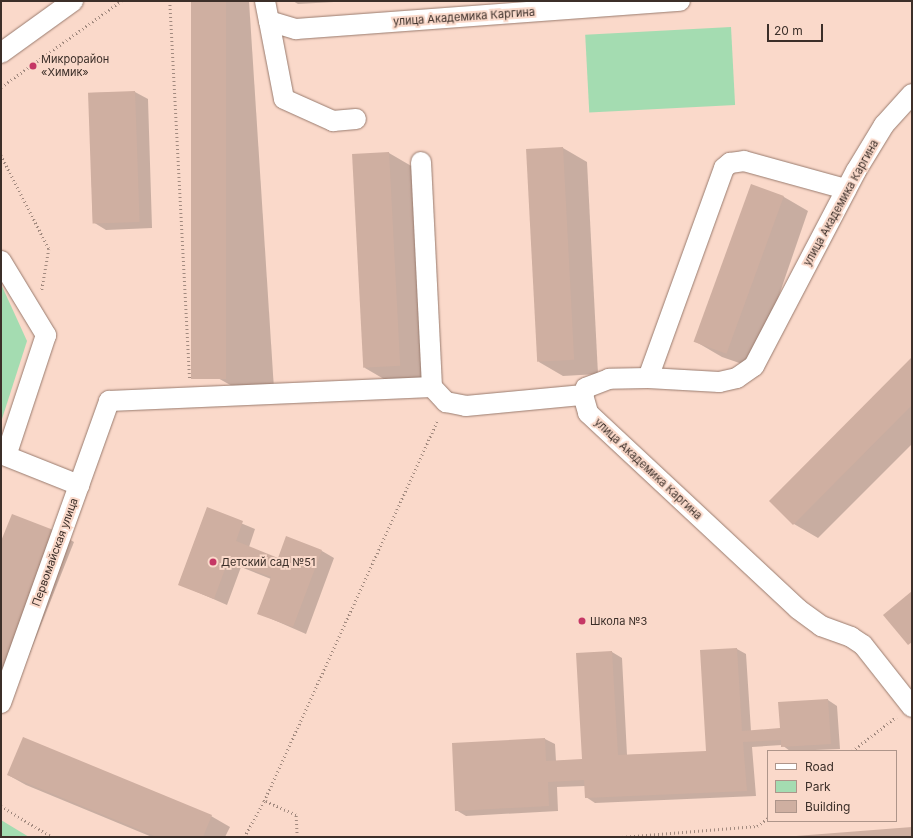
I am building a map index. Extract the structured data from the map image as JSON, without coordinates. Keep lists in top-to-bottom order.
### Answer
{
  "streets": {
    "street": ["улица Академика Каргина", "Первомайская улица"]
  },
  "places": ["Микрорайон «Химик»", "Детский сад №51", "Школа №3"],
  "legend": ["Road", "Park", "Building"],
  "scale_bar": "20 m"
}
